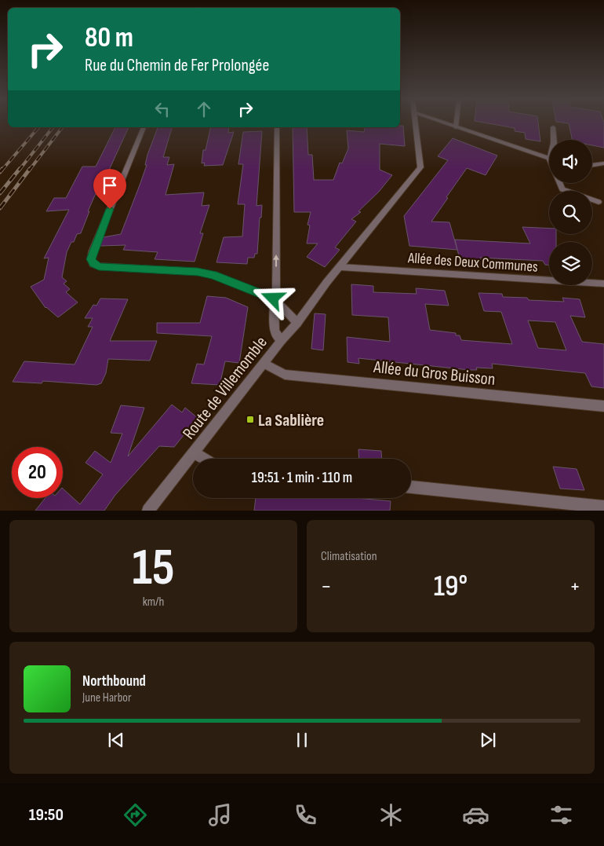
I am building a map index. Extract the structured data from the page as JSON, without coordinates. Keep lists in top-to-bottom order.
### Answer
{
  "streets": {
    "street": ["Allée des Deux Communes", "Allée du Gros Buisson", "Route de Villemomble"]
  },
  "crossings": [
    ["Allée des Deux Communes", "Route de Villemomble"],
    ["Allée du Gros Buisson", "Route de Villemomble"]
  ],
  "places": {
    "transit": ["La Sablière"]
  },
  "page": {
    "turn": ["80 m", "Rue du Chemin de Fer Prolongée"],
    "limit": "20",
    "trip": "19:51 · 1 min · 110 m",
    "tile": [
      ["15", "km/h"],
      "Climatisation"
    ],
    "heat": ["−", "19°", "+"],
    "song": ["Northbound", "June Harbor"],
    "tabs": "19:50"
  }
}
